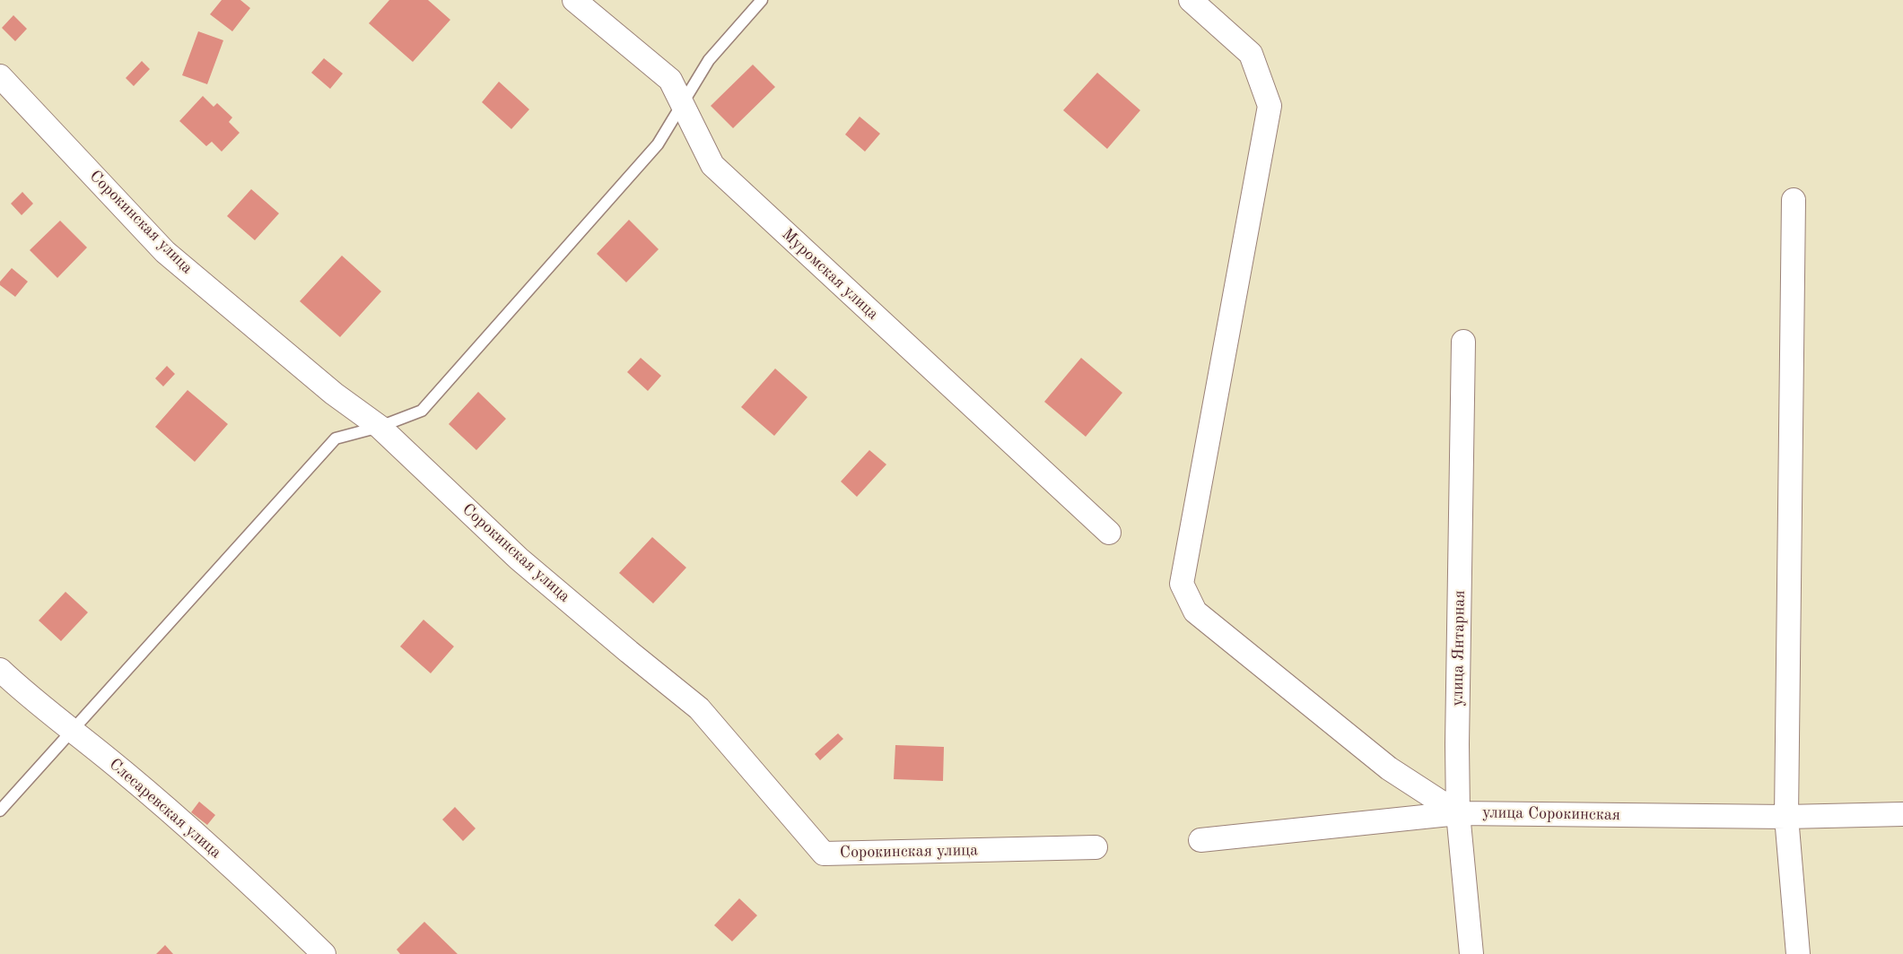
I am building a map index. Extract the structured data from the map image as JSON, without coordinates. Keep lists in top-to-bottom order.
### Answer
{
  "streets": {
    "street": [
      "Сорокинская улица",
      "Муромская улица",
      "улица Янтарная",
      "Слесаревская улица",
      "улица Сорокинская"
    ]
  },
  "crossings": [
    ["улица Янтарная", "улица Сорокинская"]
  ]
}
